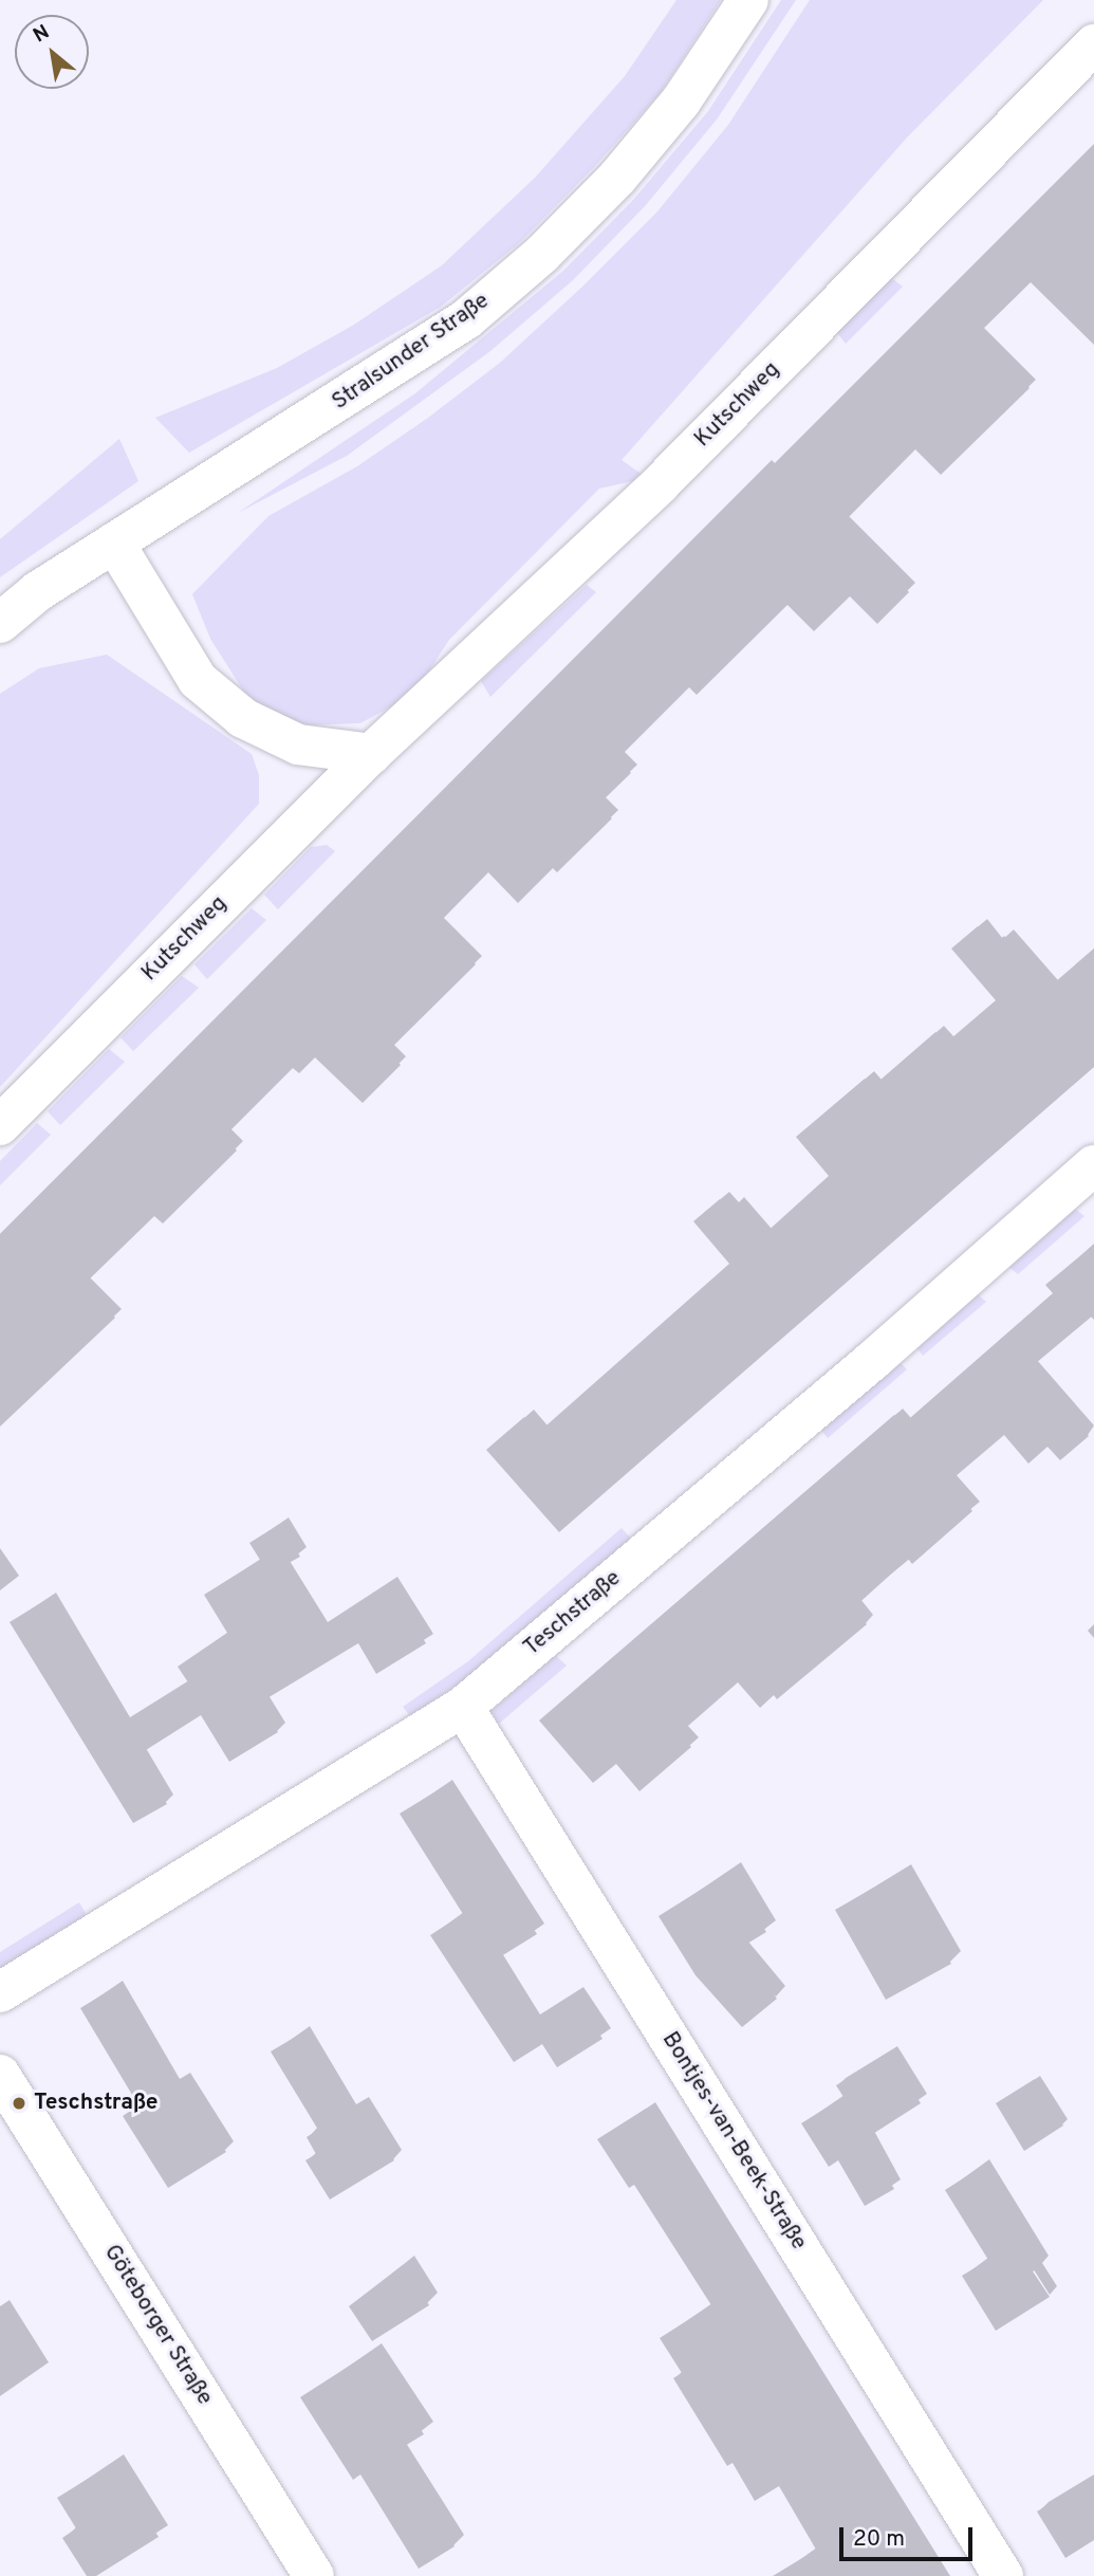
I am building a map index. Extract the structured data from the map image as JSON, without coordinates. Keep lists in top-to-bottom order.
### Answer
{
  "streets": {
    "street": [
      "Stralsunder Straße",
      "Kutschweg",
      "Teschstraße",
      "Bontjes-van-Beek-Straße",
      "Göteborger Straße"
    ]
  },
  "crossings": [
    ["Teschstraße", "Bontjes-van-Beek-Straße"]
  ],
  "places": ["Teschstraße"],
  "scale_bar": "20 m",
  "north": "top left"
}
